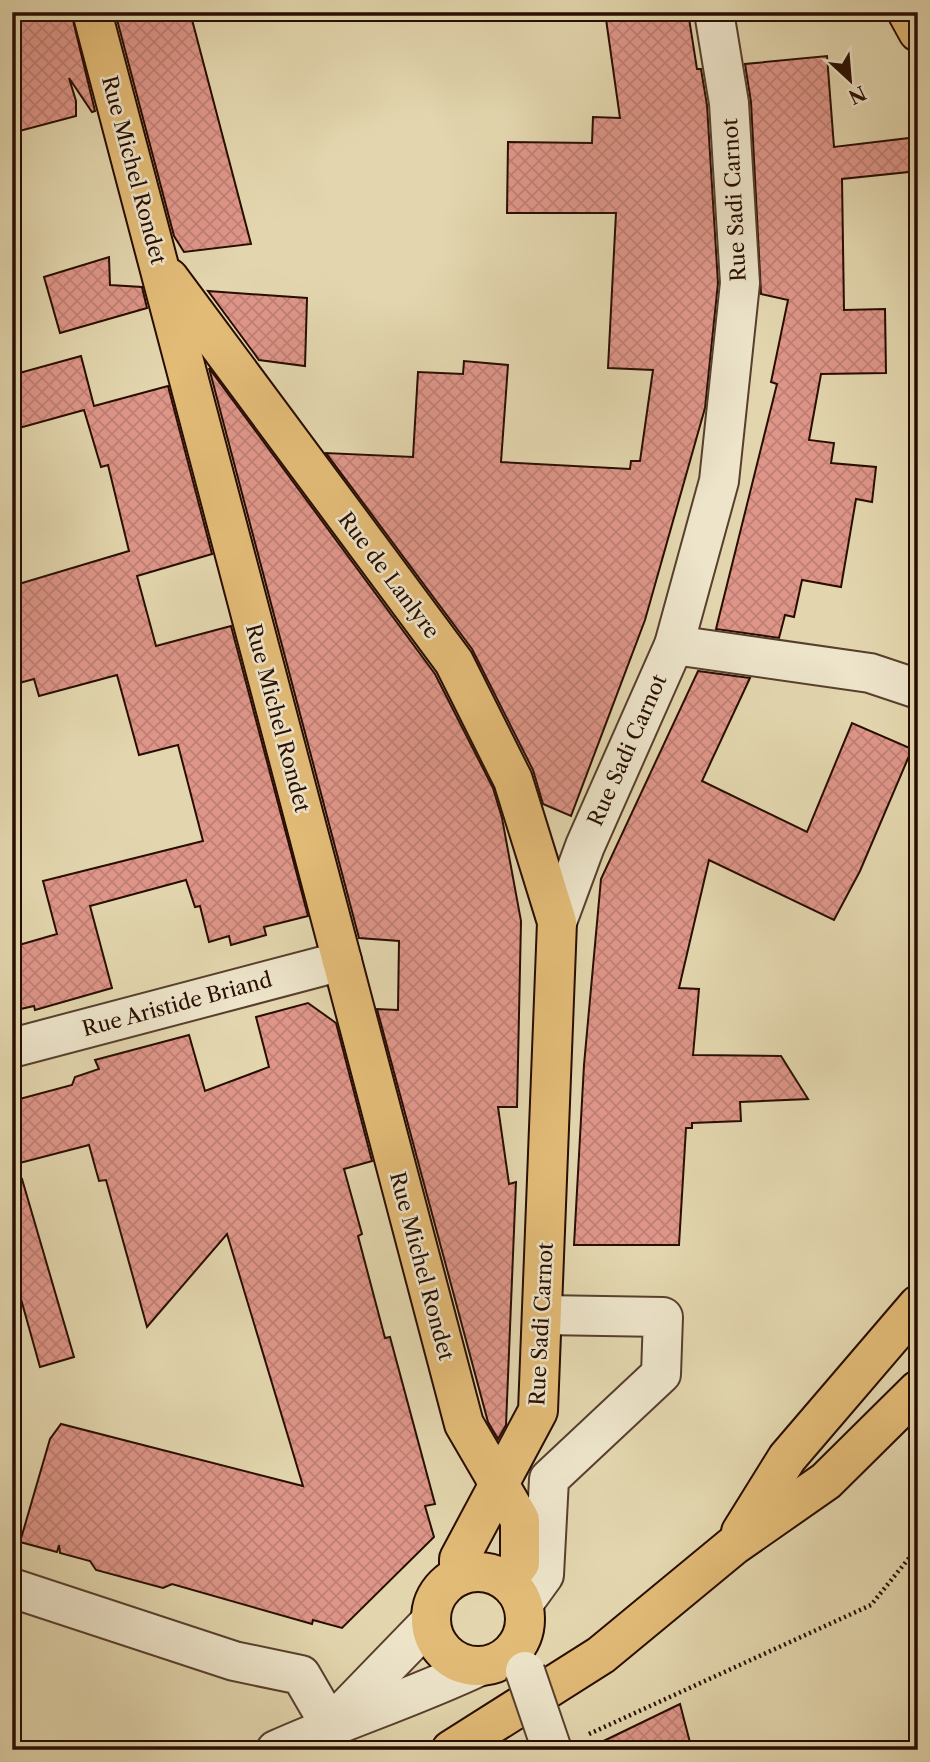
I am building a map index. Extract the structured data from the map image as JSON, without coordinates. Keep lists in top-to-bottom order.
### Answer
{
  "streets": {
    "main road": ["Rue Michel Rondet", "Rue Sadi Carnot", "Rue de Lanlyre"],
    "street": ["Rue Aristide Briand"]
  },
  "crossings": [
    ["Rue Michel Rondet", "Rue Sadi Carnot"],
    ["Rue Michel Rondet", "Rue de Lanlyre"],
    ["Rue Michel Rondet", "Rue Aristide Briand"],
    ["Rue Sadi Carnot", "Rue de Lanlyre"]
  ],
  "north": "bottom right"
}
